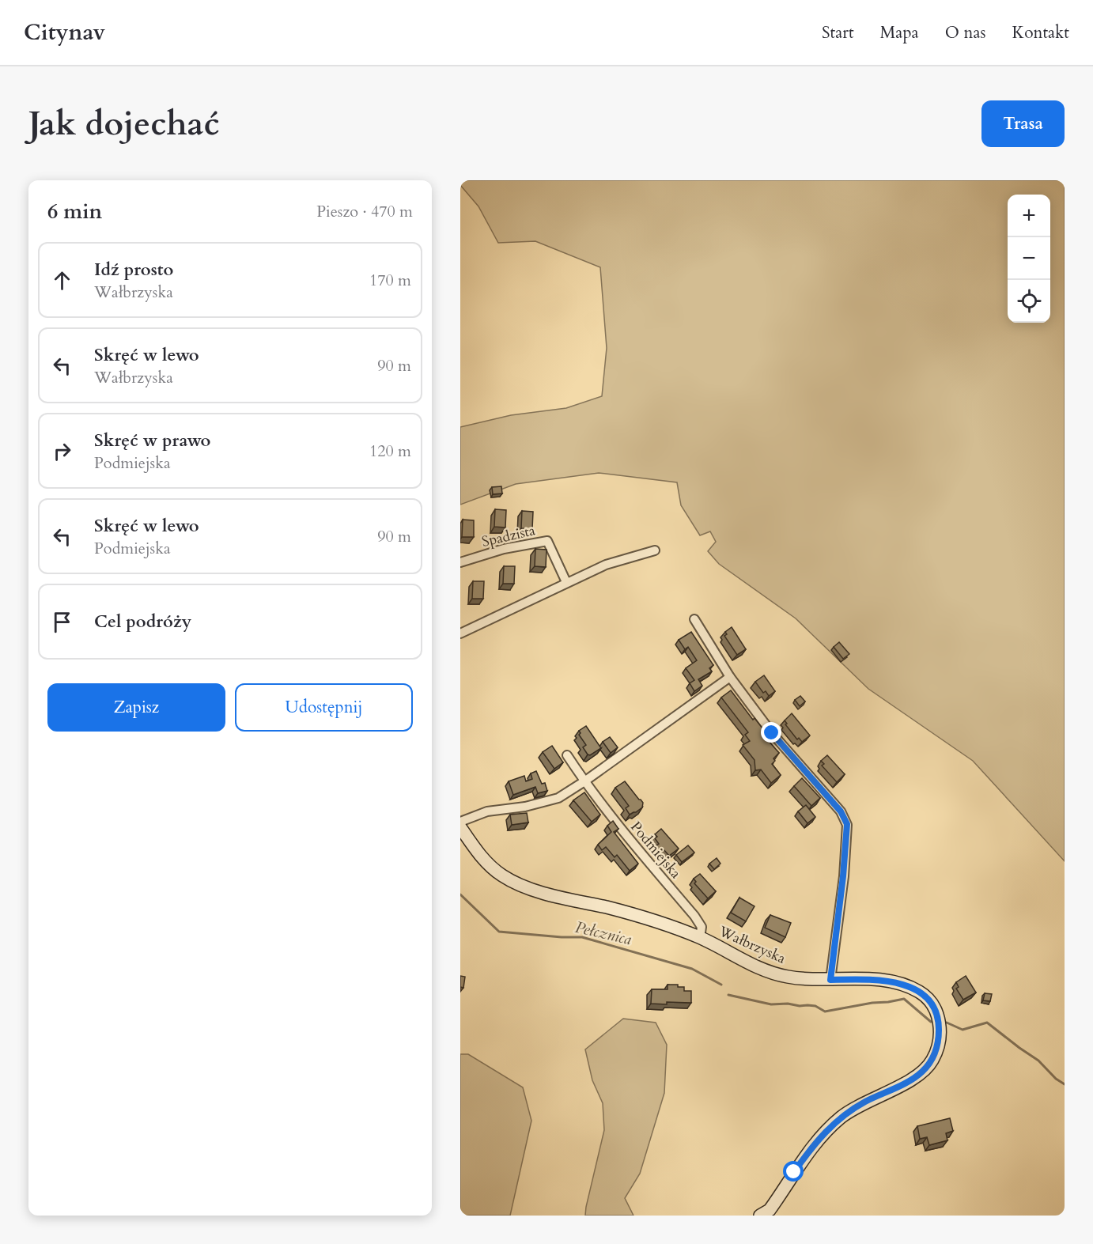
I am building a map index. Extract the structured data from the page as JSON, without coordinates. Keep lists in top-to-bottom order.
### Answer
{
  "streets": {
    "main road": ["Wałbrzyska"],
    "street": ["Spadzista", "Podmiejska"]
  },
  "crossings": [
    ["Podmiejska", "Wałbrzyska"]
  ],
  "water": ["Pełcznica"],
  "page": {
    "header": "Citynav",
    "nav": [
      "Start",
      "Mapa",
      "O nas",
      "Kontakt"
    ],
    "buttons": [
      "Trasa",
      ["Zapisz", "Udostępnij"]
    ],
    "title": "Jak dojechać",
    "heading": ["6 min", "Pieszo · 470 m"],
    "map_buttons": ["+", "−"],
    "list": [
      ["Idź prosto", "Wałbrzyska", "170 m"],
      ["Skręć w lewo", "Wałbrzyska", "90 m"],
      ["Skręć w prawo", "Podmiejska", "120 m"],
      ["Skręć w lewo", "Podmiejska", "90 m"],
      "Cel podróży"
    ]
  }
}
